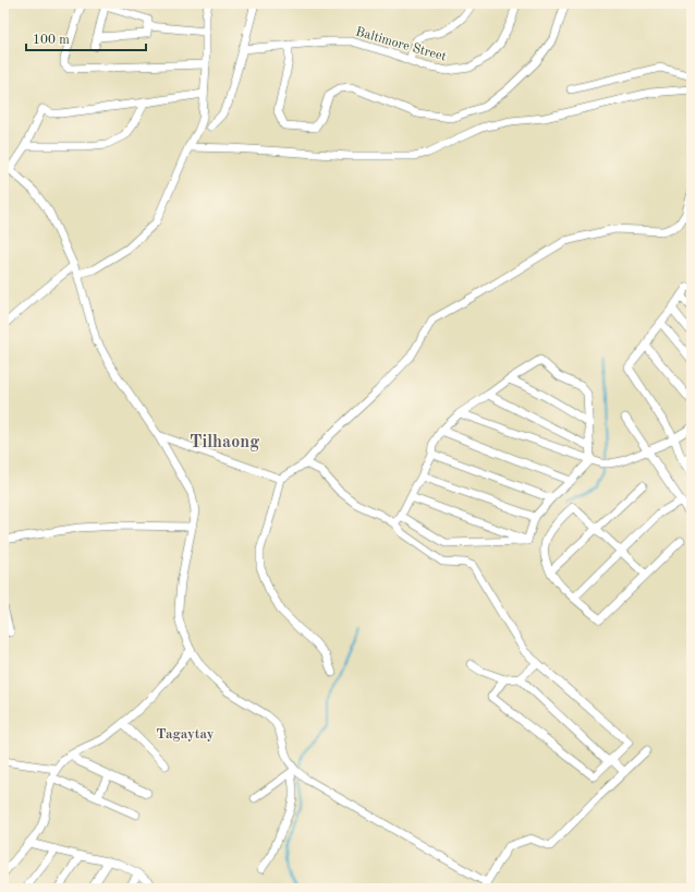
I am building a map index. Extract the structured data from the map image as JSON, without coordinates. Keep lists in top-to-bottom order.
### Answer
{
  "streets": {
    "street": ["Baltimore Street"]
  },
  "districts": ["Tilhaong", "Tagaytay"],
  "scale_bar": "100 m"
}
